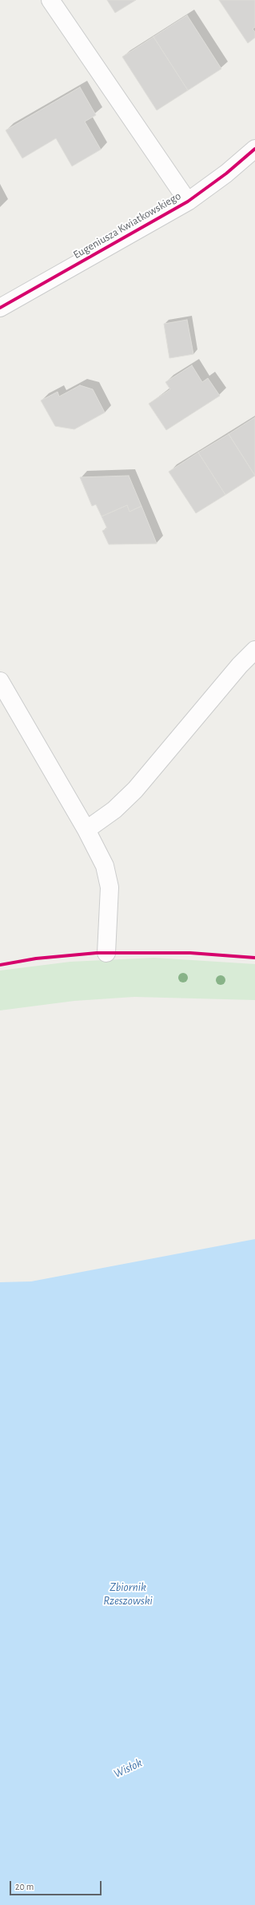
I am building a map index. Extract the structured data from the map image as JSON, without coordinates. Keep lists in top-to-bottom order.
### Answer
{
  "streets": {
    "street": ["Eugeniusza Kwiatkowskiego"]
  },
  "water": ["Zbiornik Rzeszowski", "Wisłok"],
  "scale_bar": "20 m"
}
